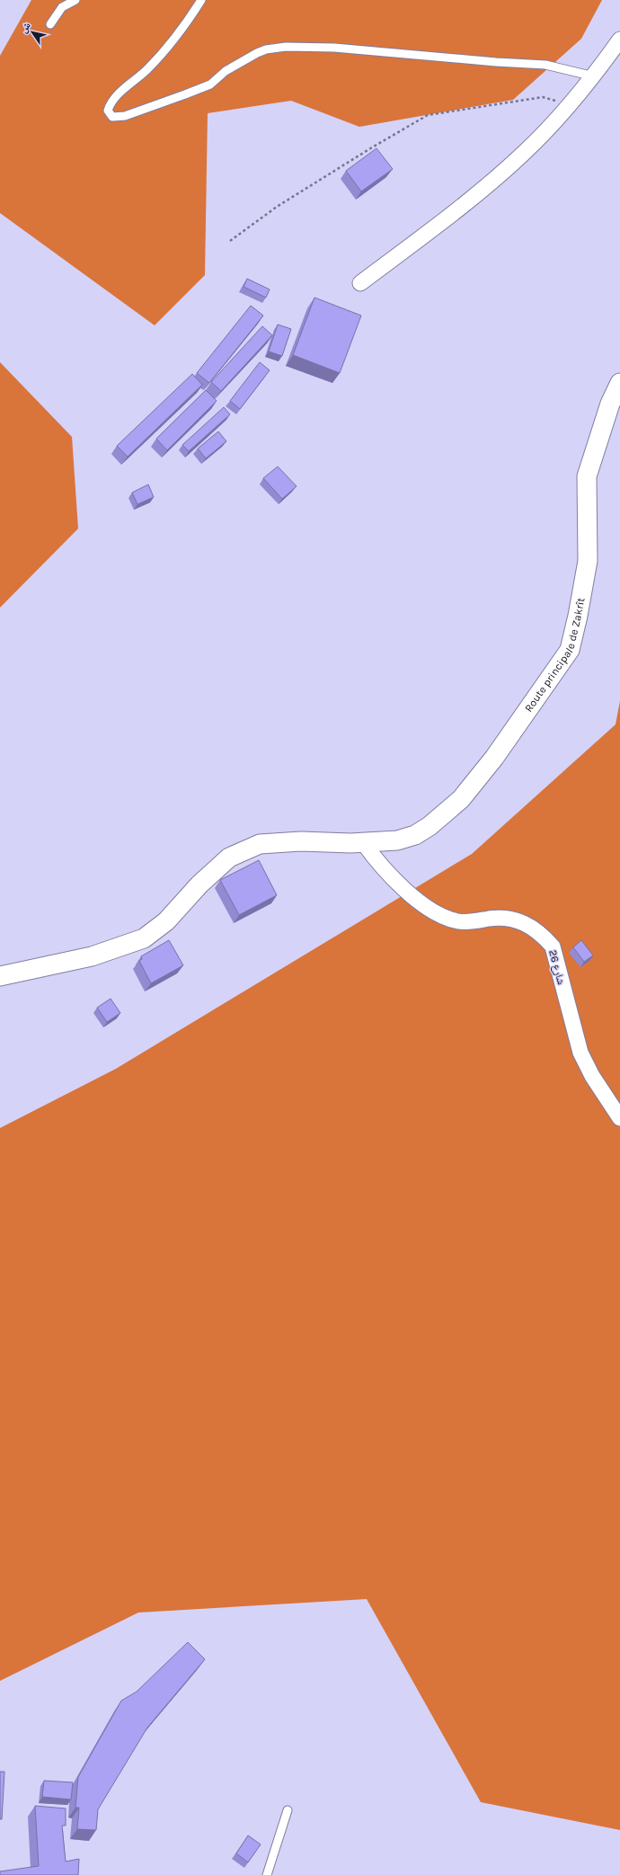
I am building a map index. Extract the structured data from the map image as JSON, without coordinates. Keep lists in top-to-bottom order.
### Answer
{
  "streets": {
    "street": ["Route principale de Zakrît", "شارع 26"]
  },
  "crossings": [
    ["Route principale de Zakrît", "شارع 26"]
  ],
  "north": "top left"
}
